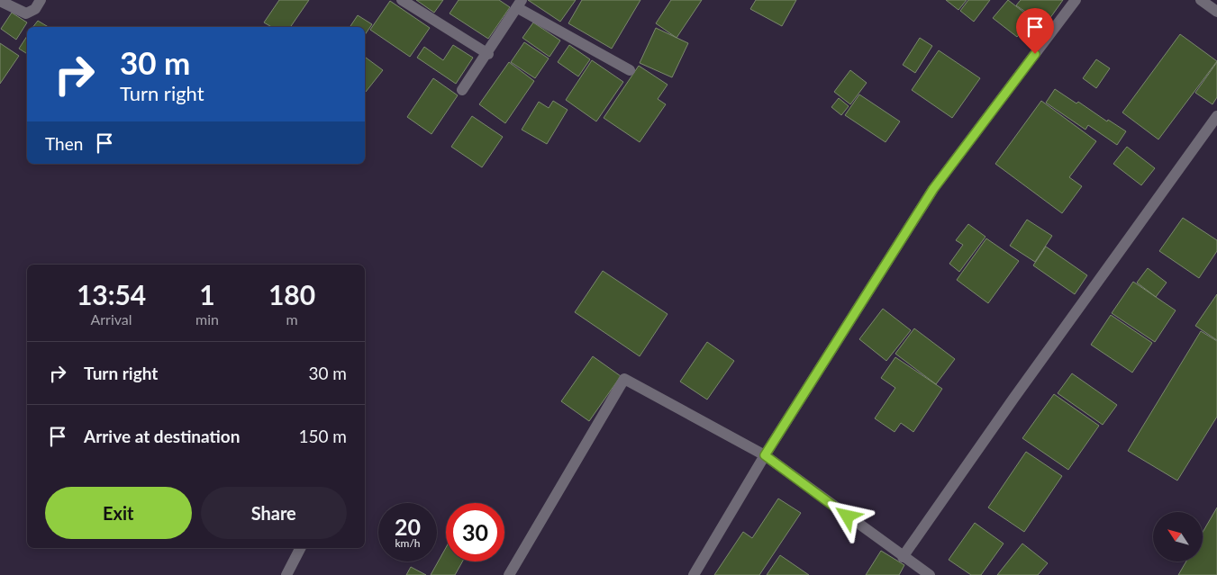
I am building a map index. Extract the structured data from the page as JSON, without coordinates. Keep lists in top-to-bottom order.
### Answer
{
  "north": "top left",
  "page": {
    "turn": ["30 m", "Turn right"],
    "then": "Then",
    "eta": [
      "13:54",
      "Arrival",
      "1",
      "min",
      "180",
      "m"
    ],
    "list": [
      {
        "name": "Turn right",
        "value": "30 m"
      },
      {
        "name": "Arrive at destination",
        "value": "150 m"
      }
    ],
    "buttons": ["Exit", "Share"],
    "speed": "20 km/h",
    "limit": "30"
  }
}
